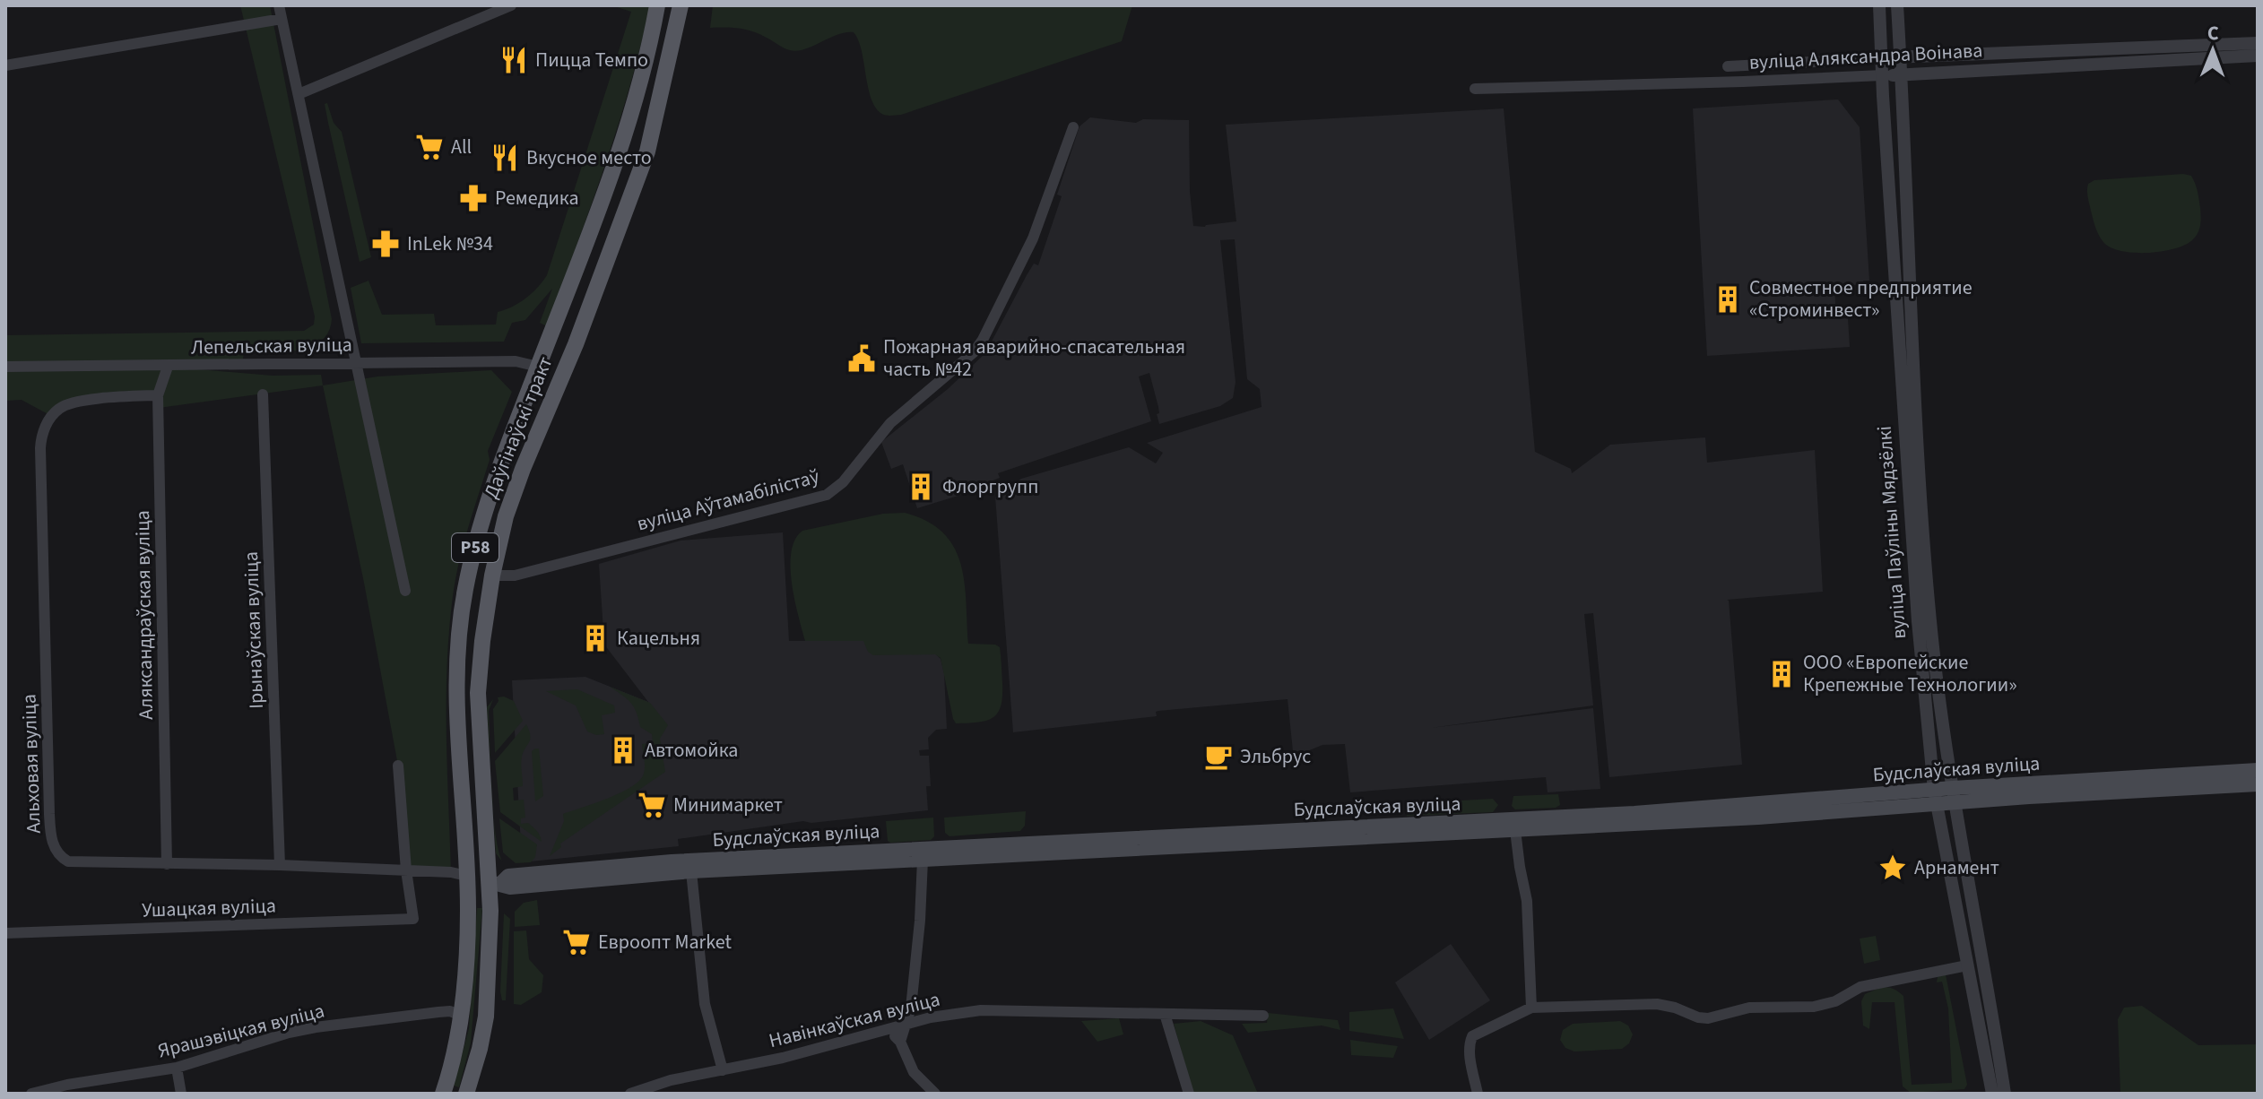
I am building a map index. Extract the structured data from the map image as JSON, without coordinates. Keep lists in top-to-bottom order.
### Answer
{
  "streets": {
    "main road": ["Даўгінаўскі тракт", "Р58", "Будслаўская вуліца"],
    "street": [
      "вуліца Аляксандра Воінава",
      "Лепельская вуліца",
      "вуліца Аўтамабілістаў",
      "вуліца Паўліны Мядзёлкі",
      "Аляксандраўская вуліца",
      "Ірынаўская вуліца",
      "Альховая вуліца",
      "Ушацкая вуліца",
      "Навінкаўская вуліца",
      "Ярашэвіцкая вуліца"
    ]
  },
  "crossings": [
    ["вуліца Аляксандра Воінава", "вуліца Паўліны Мядзёлкі"],
    ["Лепельская вуліца", "Даўгінаўскі тракт"],
    ["Лепельская вуліца", "Аляксандраўская вуліца"],
    ["Даўгінаўскі тракт", "вуліца Аўтамабілістаў"],
    ["Даўгінаўскі тракт", "Альховая вуліца"],
    ["Даўгінаўскі тракт", "Будслаўская вуліца"],
    ["Даўгінаўскі тракт", "Ярашэвіцкая вуліца"],
    ["вуліца Паўліны Мядзёлкі", "Будслаўская вуліца"],
    ["Аляксандраўская вуліца", "Альховая вуліца"],
    ["Ірынаўская вуліца", "Альховая вуліца"],
    ["Альховая вуліца", "Ушацкая вуліца"]
  ],
  "places": {
    "restaurant": ["Пицца Темпо", "Вкусное место"],
    "supermarket": ["All", "Минимаркет", "Евроопт Market"],
    "pharmacy": ["Ремедика", "InLek №34"],
    "building": [
      "Совместное предприятие «Строминвест»",
      "Флоргрупп",
      "Кацельня",
      "ООО «Европейские Крепежные Технологии»",
      "Автомойка"
    ],
    "public building": ["Пожарная аварийно-спасательная часть №42"],
    "cafe": ["Эльбрус"],
    "place": ["Арнамент"]
  },
  "north": "top"
}
